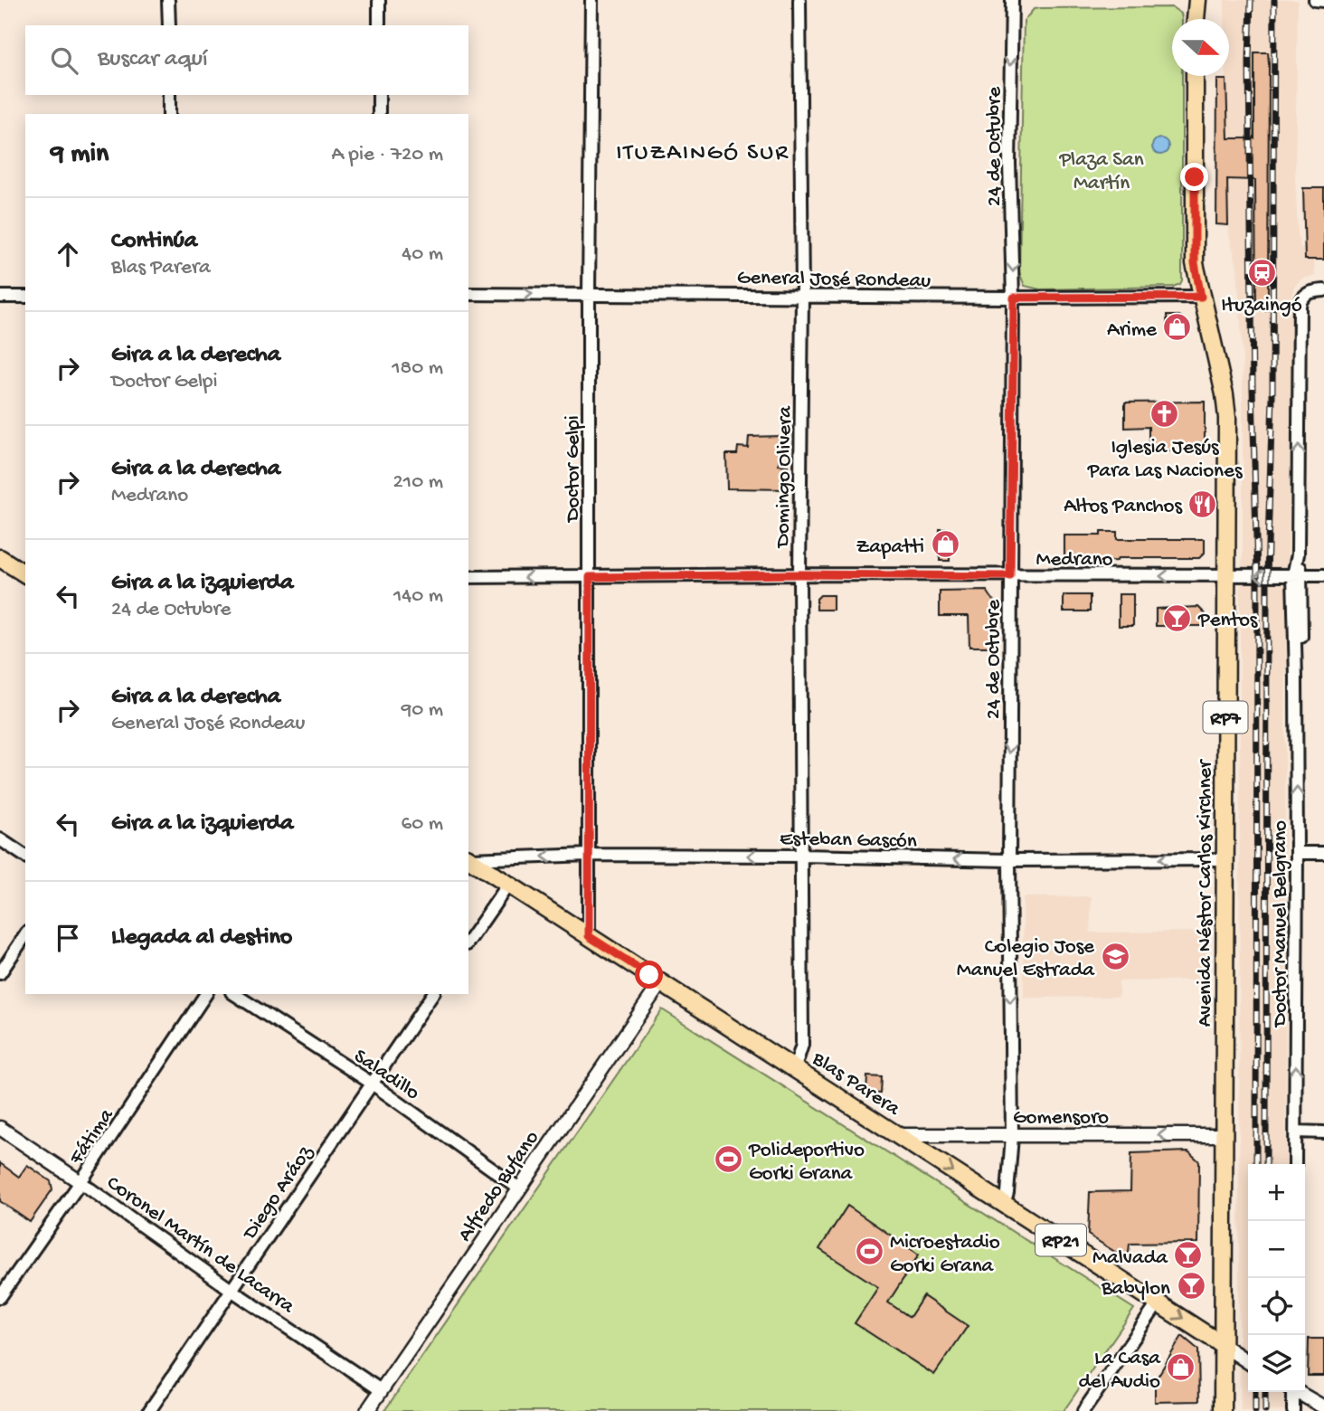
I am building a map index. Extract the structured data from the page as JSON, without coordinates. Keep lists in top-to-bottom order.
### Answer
{
  "streets": {
    "main road": [
      "RP7",
      "Avenida Néstor Carlos Kirchner",
      "Blas Parera",
      "RP21"
    ],
    "street": [
      "24 de Octubre",
      "General José Rondeau",
      "Doctor Gelpi",
      "Domingo Olivera",
      "Medrano",
      "Esteban Gascón",
      "Doctor Manuel Belgrano",
      "Saladillo",
      "Gomensoro",
      "Fátima",
      "Alfredo Bufano",
      "Diego Aráoz",
      "Coronel Martín de Lacarra"
    ]
  },
  "crossings": [
    ["24 de Octubre", "General José Rondeau"],
    ["24 de Octubre", "Medrano"],
    ["24 de Octubre", "Esteban Gascón"],
    ["24 de Octubre", "Blas Parera"],
    ["24 de Octubre", "Gomensoro"],
    ["General José Rondeau", "Doctor Gelpi"],
    ["General José Rondeau", "Domingo Olivera"],
    ["General José Rondeau", "Avenida Néstor Carlos Kirchner"],
    ["Doctor Gelpi", "Medrano"],
    ["Doctor Gelpi", "Esteban Gascón"],
    ["Doctor Gelpi", "Blas Parera"],
    ["Domingo Olivera", "Medrano"],
    ["Domingo Olivera", "Esteban Gascón"],
    ["Domingo Olivera", "Blas Parera"],
    ["Medrano", "Avenida Néstor Carlos Kirchner"],
    ["Medrano", "Doctor Manuel Belgrano"],
    ["RP7", "Avenida Néstor Carlos Kirchner"],
    ["RP7", "Blas Parera"],
    ["Esteban Gascón", "Avenida Néstor Carlos Kirchner"],
    ["Esteban Gascón", "Blas Parera"],
    ["Avenida Néstor Carlos Kirchner", "Blas Parera"],
    ["Avenida Néstor Carlos Kirchner", "Gomensoro"],
    ["Saladillo", "Alfredo Bufano"],
    ["Saladillo", "Diego Aráoz"],
    ["Blas Parera", "Gomensoro"],
    ["Blas Parera", "Alfredo Bufano"],
    ["Fátima", "Coronel Martín de Lacarra"],
    ["Alfredo Bufano", "Coronel Martín de Lacarra"],
    ["Diego Aráoz", "Coronel Martín de Lacarra"]
  ],
  "one_way": [
    "24 de Octubre",
    "Medrano",
    "Esteban Gascón",
    "Doctor Manuel Belgrano",
    "Gomensoro"
  ],
  "districts": ["ITUZAINGÓ SUR"],
  "parks": ["Plaza San Martín"],
  "places": {
    "station": ["Ituzaingó"],
    "shop": ["Arime", "Zapatti", "La Casa del Audio"],
    "church": ["Iglesia Jesús Para Las Naciones"],
    "restaurant": ["Altos Panchos"],
    "bar": ["Pentos", "Malvada", "Babylon"],
    "school or university": ["Colegio Jose Manuel Estrada"],
    "sports": ["Polideportivo Gorki Grana", "Microestadio Gorki Grana"]
  },
  "north": "right",
  "page": {
    "search": "Buscar aquí",
    "heading": ["9 min", "A pie · 720 m"],
    "list": [
      ["Continúa", "Blas Parera", "40 m"],
      ["Gira a la derecha", "Doctor Gelpi", "180 m"],
      ["Gira a la derecha", "Medrano", "210 m"],
      ["Gira a la izquierda", "24 de Octubre", "140 m"],
      ["Gira a la derecha", "General José Rondeau", "90 m"],
      ["Gira a la izquierda", "60 m"],
      "Llegada al destino"
    ],
    "map_buttons": ["+", "−"]
  }
}
